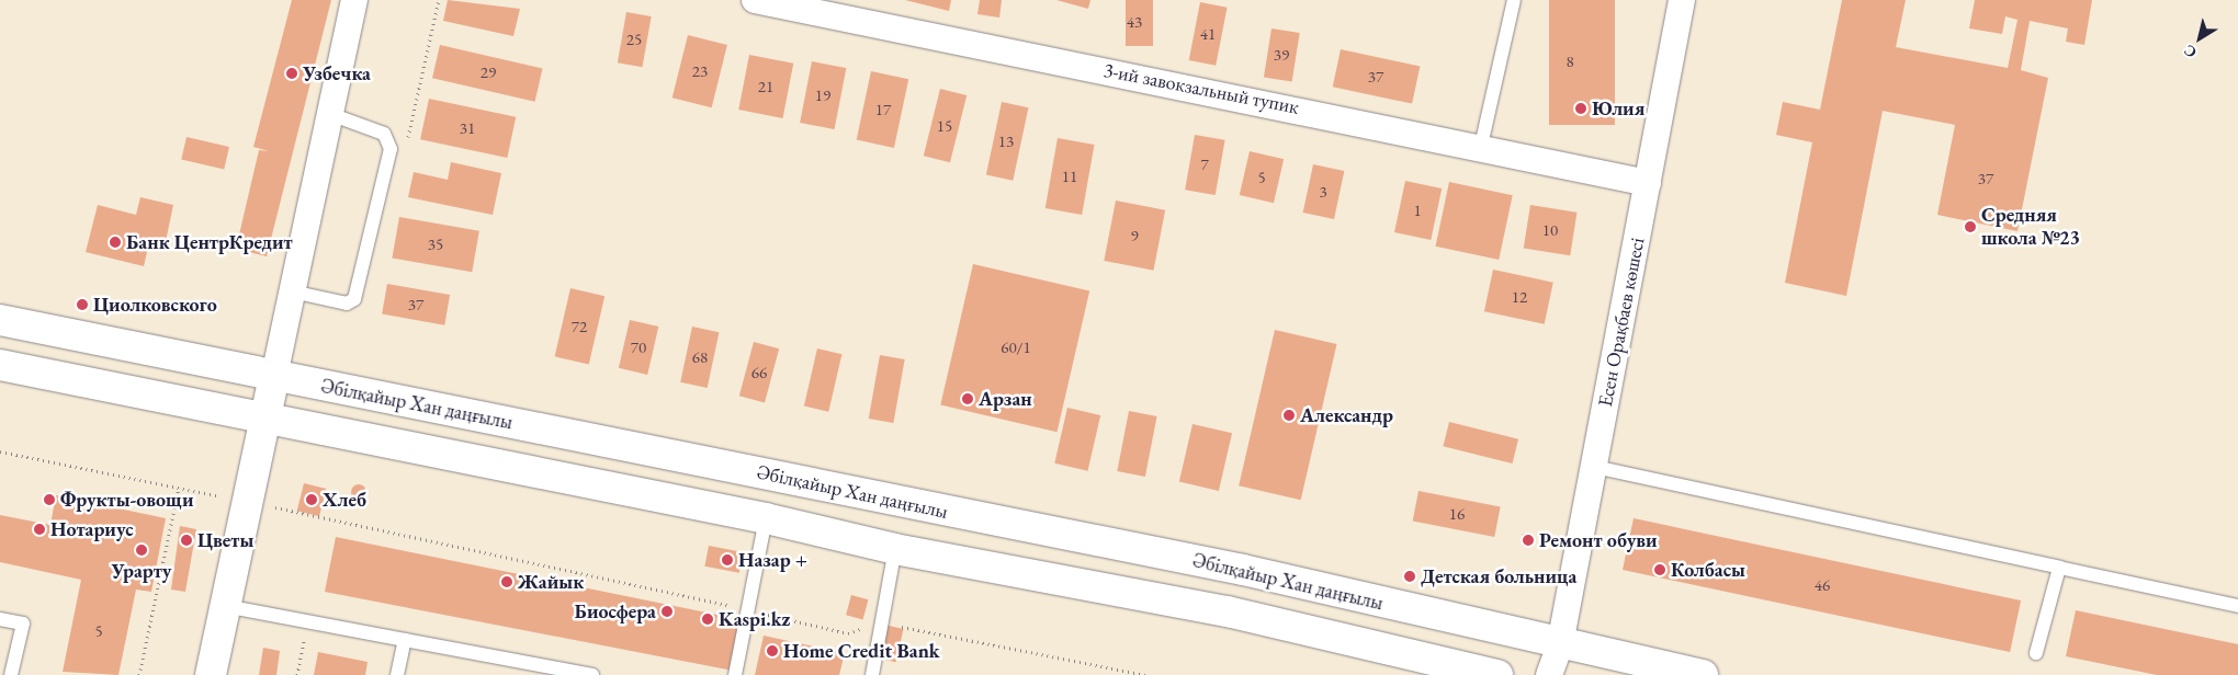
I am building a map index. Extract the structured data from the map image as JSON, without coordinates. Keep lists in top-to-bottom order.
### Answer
{
  "streets": {
    "main road": ["Әбілқайыр Хан даңғылы"],
    "street": ["3-ий завокзальный тупик", "Есен Орақбаев көшесі"]
  },
  "crossings": [
    ["3-ий завокзальный тупик", "Есен Орақбаев көшесі"],
    ["Есен Орақбаев көшесі", "Әбілқайыр Хан даңғылы"]
  ],
  "places": [
    "Узбечка",
    "Юлия",
    "Средняя школа №23",
    "Банк ЦентрКредит",
    "Циолковского",
    "Арзан",
    "Александр",
    "Фрукты-овощи",
    "Хлеб",
    "Нотариус",
    "Цветы",
    "Ремонт обуви",
    "Урарту",
    "Назар +",
    "Колбасы",
    "Детская больница",
    "Жайык",
    "Биосфера",
    "Kaspi.kz",
    "Home Credit Bank"
  ],
  "house_numbers": [
    "43",
    "41",
    "25",
    "39",
    "8",
    "23",
    "29",
    "37",
    "21",
    "19",
    "17",
    "15",
    "31",
    "13",
    "7",
    "11",
    "5",
    "37",
    "3",
    "1",
    "10",
    "9",
    "35",
    "12",
    "37",
    "72",
    "70",
    "60/1",
    "68",
    "66",
    "16",
    "46",
    "5"
  ],
  "north": "bottom left"
}
